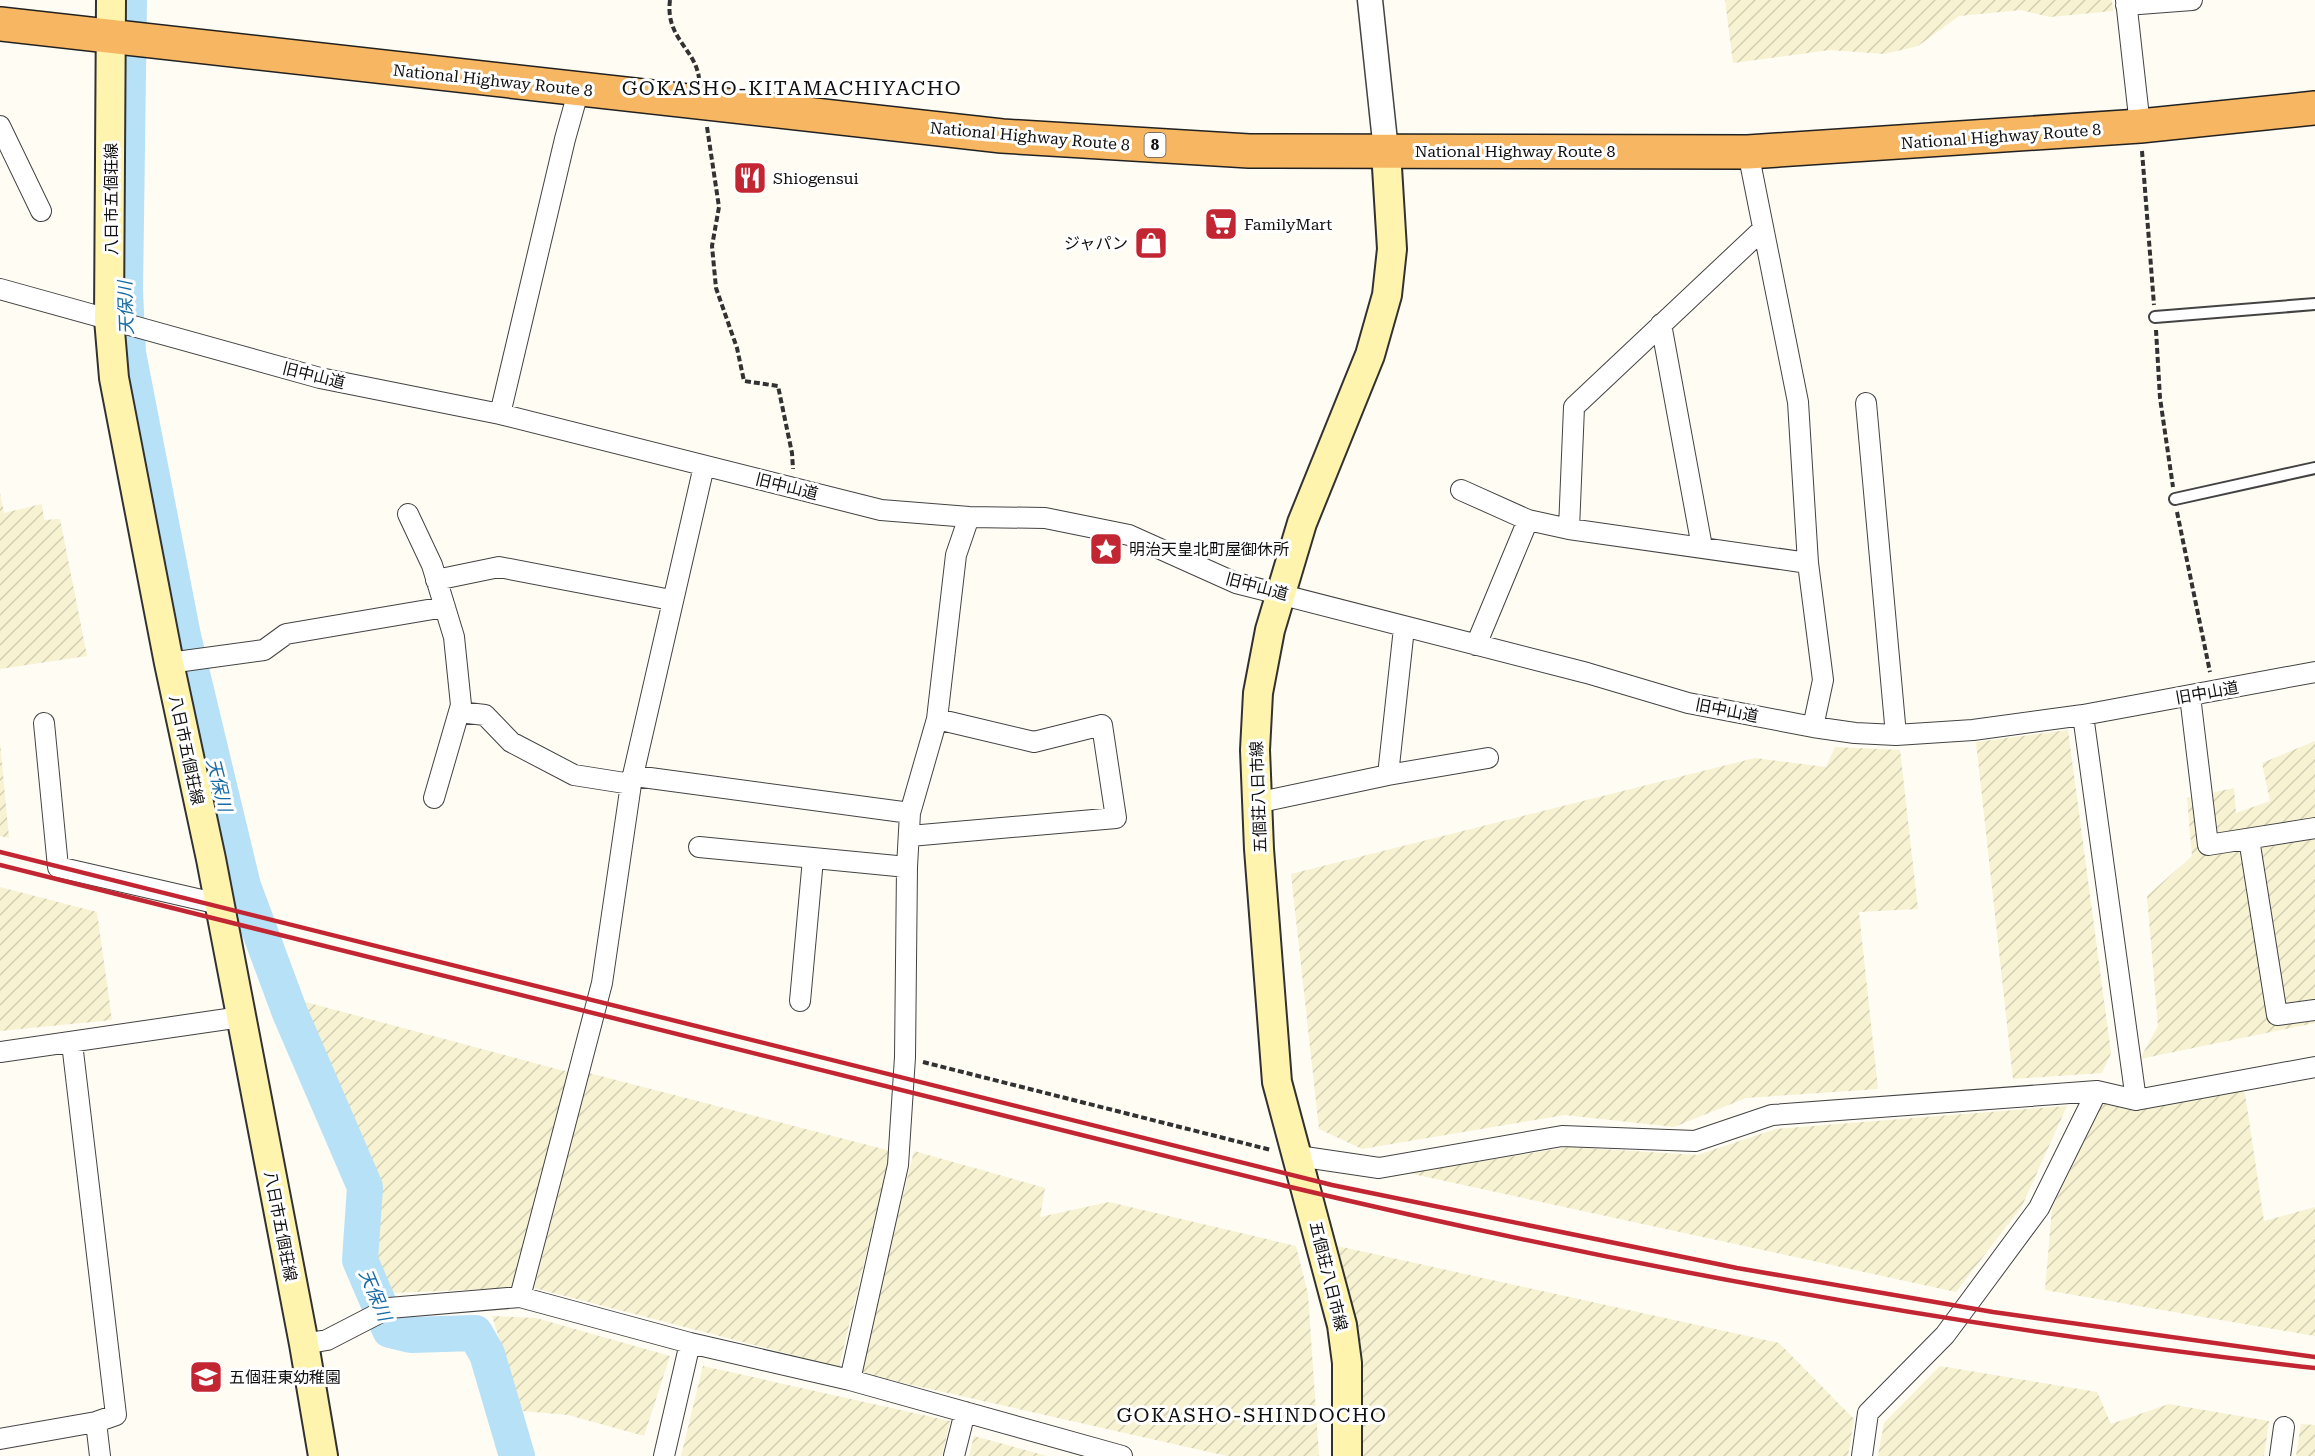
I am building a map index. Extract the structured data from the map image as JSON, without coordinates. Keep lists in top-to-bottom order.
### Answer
{
  "streets": {
    "highway": ["National Highway Route 8", "8"],
    "main road": ["八日市五個荘線", "五個荘八日市線"],
    "street": ["旧中山道"]
  },
  "crossings": [
    ["National Highway Route 8", "八日市五個荘線"],
    ["National Highway Route 8", "五個荘八日市線"],
    ["八日市五個荘線", "旧中山道"],
    ["旧中山道", "五個荘八日市線"]
  ],
  "districts": ["GOKASHO-KITAMACHIYACHO", "GOKASHO-SHINDOCHO"],
  "water": ["天保川"],
  "places": {
    "restaurant": ["Shiogensui"],
    "supermarket": ["FamilyMart"],
    "shop": ["ジャパン"],
    "place": ["明治天皇北町屋御休所"],
    "school or university": ["五個荘東幼稚園"]
  }
}
